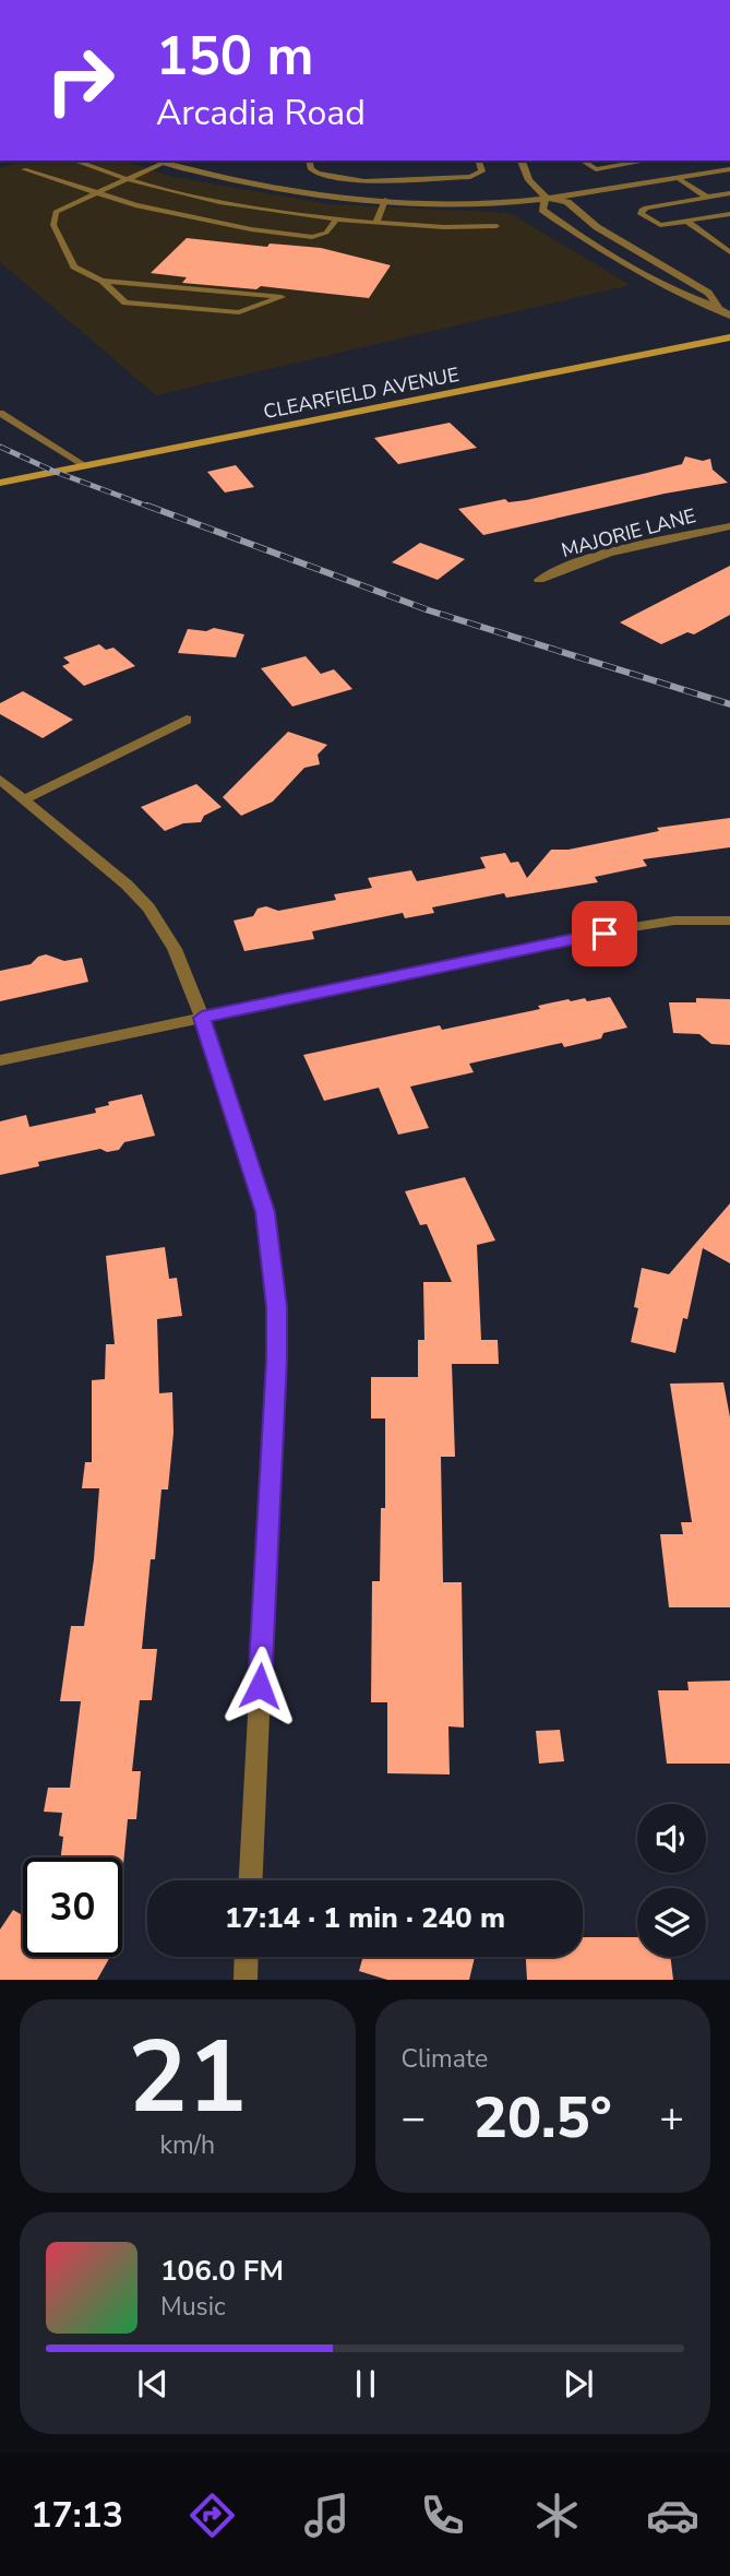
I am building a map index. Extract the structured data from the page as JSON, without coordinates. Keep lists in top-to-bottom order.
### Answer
{
  "streets": {
    "street": ["CLEARFIELD AVENUE", "MAJORIE LANE"]
  },
  "page": {
    "turn": ["150 m", "Arcadia Road"],
    "limit": "30",
    "trip": "17:14 · 1 min · 240 m",
    "tile": [
      ["21", "km/h"],
      "Climate"
    ],
    "heat": ["−", "20.5°", "+"],
    "song": ["106.0 FM", "Music"],
    "tabs": "17:13"
  }
}
